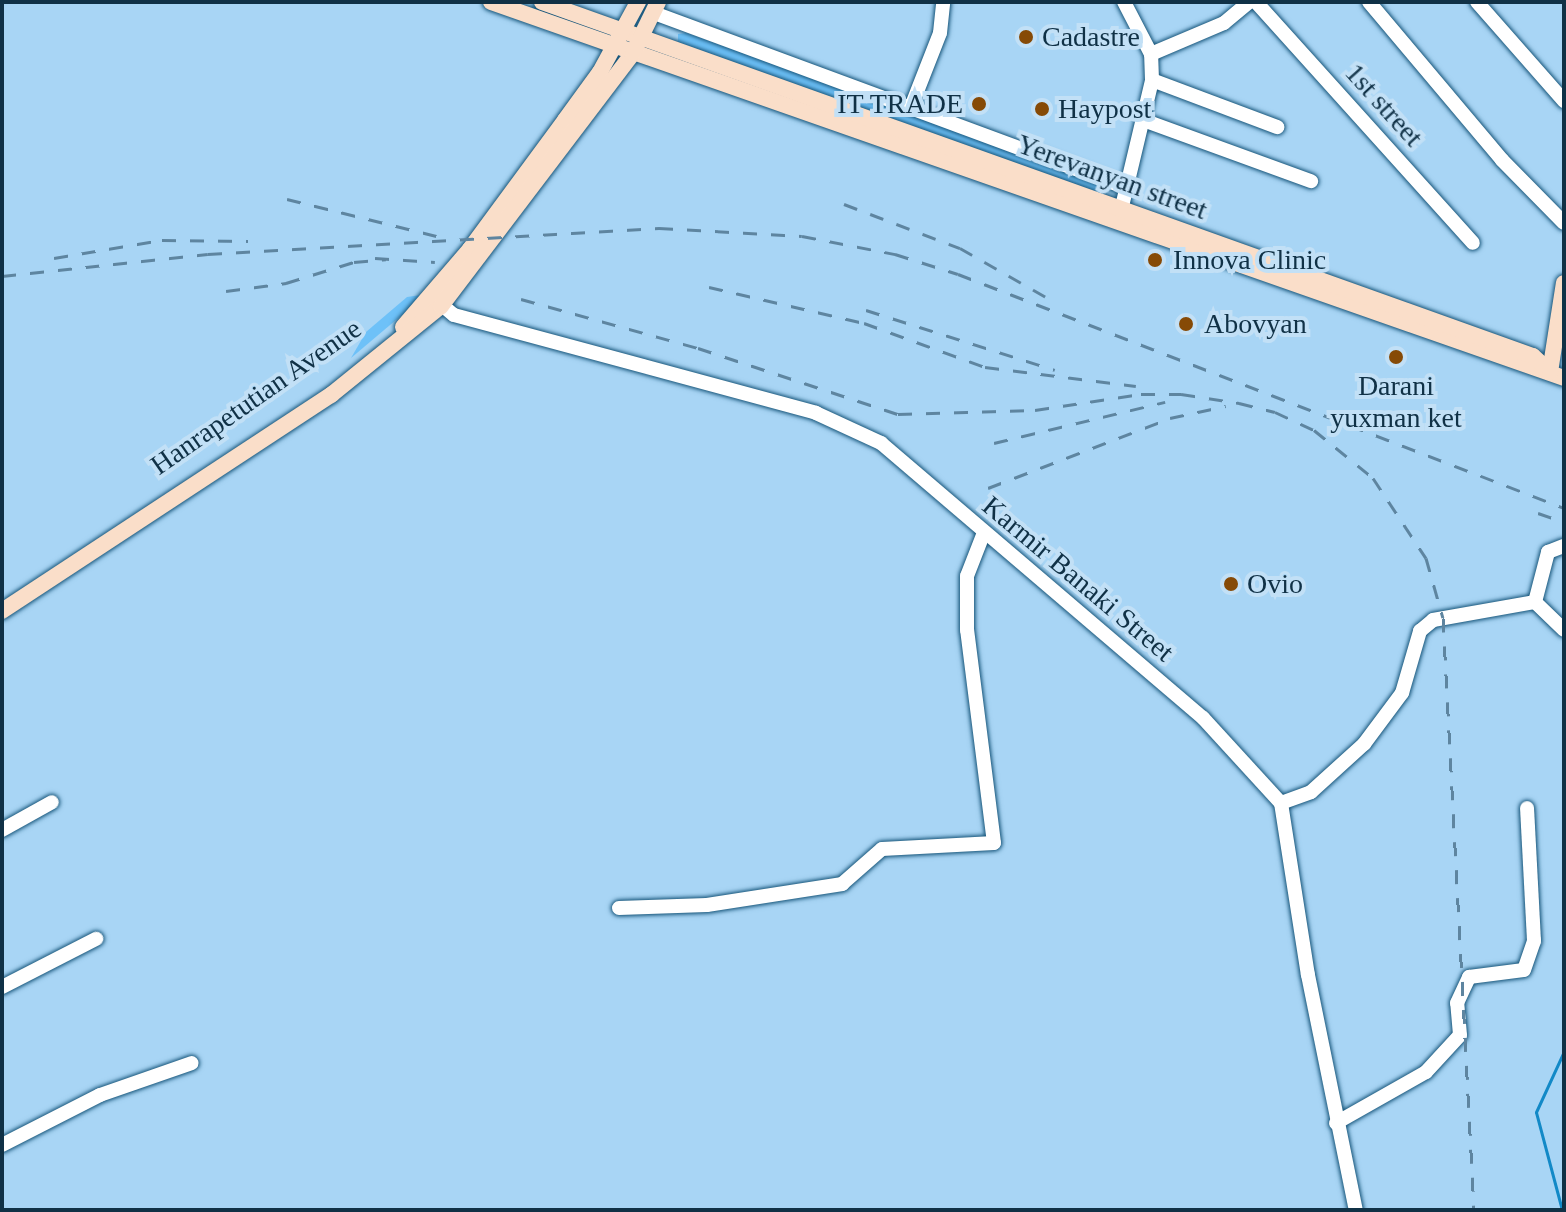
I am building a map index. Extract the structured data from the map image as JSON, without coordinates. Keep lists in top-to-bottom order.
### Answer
{
  "streets": {
    "main road": ["Yerevanyan street", "Hanrapetutian Avenue"],
    "street": ["1st street", "Karmir Banaki Street"]
  },
  "crossings": [
    ["Yerevanyan street", "Hanrapetutian Avenue"],
    ["Hanrapetutian Avenue", "Karmir Banaki Street"]
  ],
  "places": [
    "Cadastre",
    "IT TRADE",
    "Haypost",
    "Innova Clinic",
    "Abovyan",
    "Darani yuxman ket",
    "Ovio"
  ]
}
